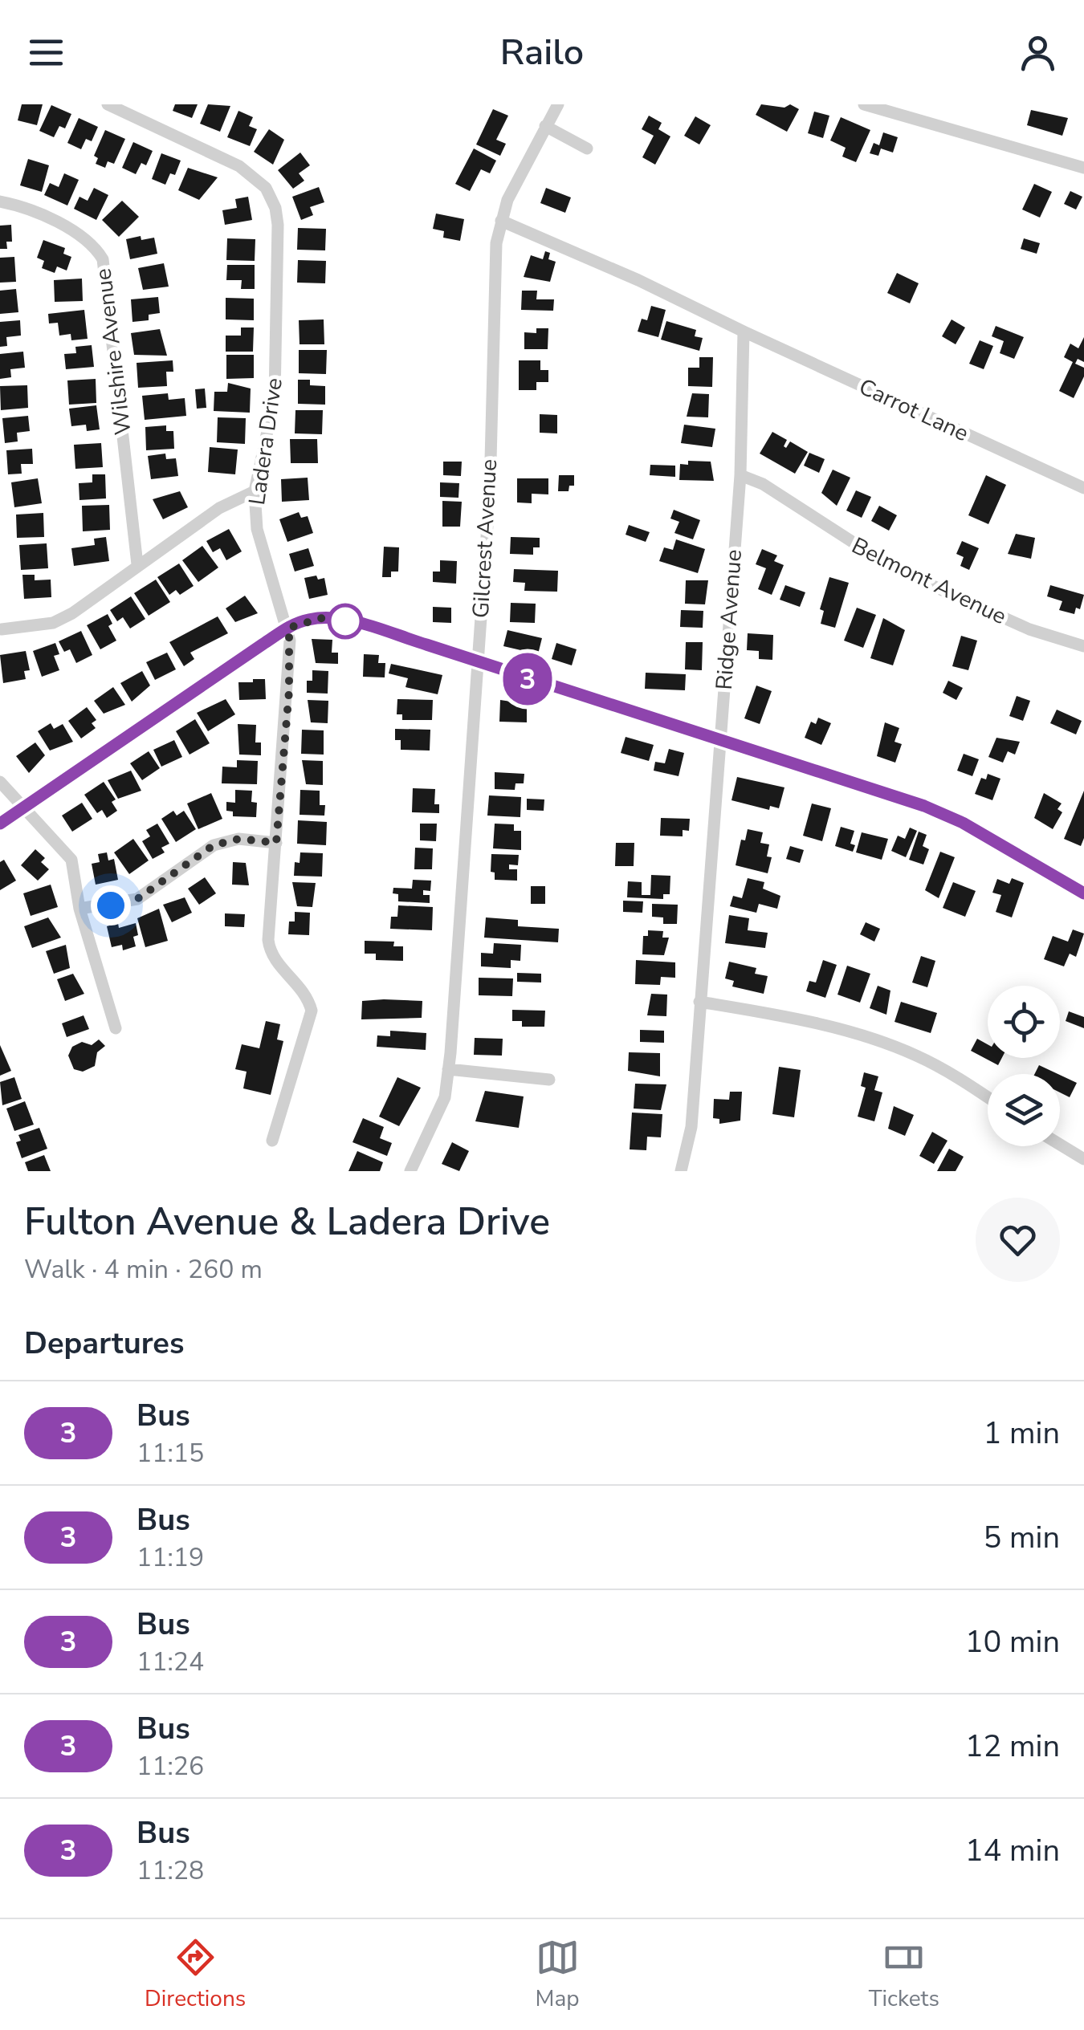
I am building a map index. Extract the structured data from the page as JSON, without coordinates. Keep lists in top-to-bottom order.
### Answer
{
  "streets": {
    "street": [
      "Wilshire Avenue",
      "Carrot Lane",
      "Ladera Drive",
      "Gilcrest Avenue",
      "Belmont Avenue",
      "Ridge Avenue"
    ]
  },
  "crossings": [
    ["Carrot Lane", "Ridge Avenue"],
    ["Belmont Avenue", "Ridge Avenue"]
  ],
  "lines": ["bus line 3"],
  "page": {
    "header": "Railo",
    "on_map": "3",
    "heading": [
      ["Fulton Avenue & Ladera Drive", "Walk · 4 min · 260 m"],
      "Departures"
    ],
    "list": [
      {
        "mark": "3",
        "name": "Bus",
        "note": "11:15",
        "value": "1 min"
      },
      {
        "mark": "3",
        "name": "Bus",
        "note": "11:19",
        "value": "5 min"
      },
      {
        "mark": "3",
        "name": "Bus",
        "note": "11:24",
        "value": "10 min"
      },
      {
        "mark": "3",
        "name": "Bus",
        "note": "11:26",
        "value": "12 min"
      },
      {
        "mark": "3",
        "name": "Bus",
        "note": "11:28",
        "value": "14 min"
      }
    ],
    "tabs": ["Directions", "Map", "Tickets"]
  }
}
